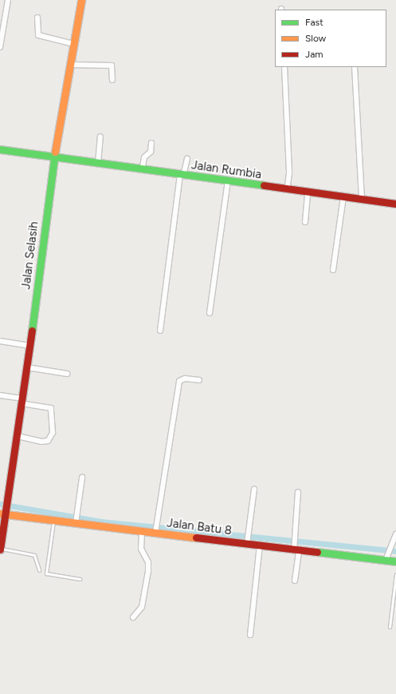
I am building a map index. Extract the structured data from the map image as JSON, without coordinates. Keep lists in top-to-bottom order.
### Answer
{
  "streets": {
    "street": ["Jalan Rumbia", "Jalan Selasih", "Jalan Batu 8"]
  },
  "crossings": [
    ["Jalan Rumbia", "Jalan Selasih"],
    ["Jalan Selasih", "Jalan Batu 8"]
  ],
  "legend": ["Fast", "Slow", "Jam"]
}
